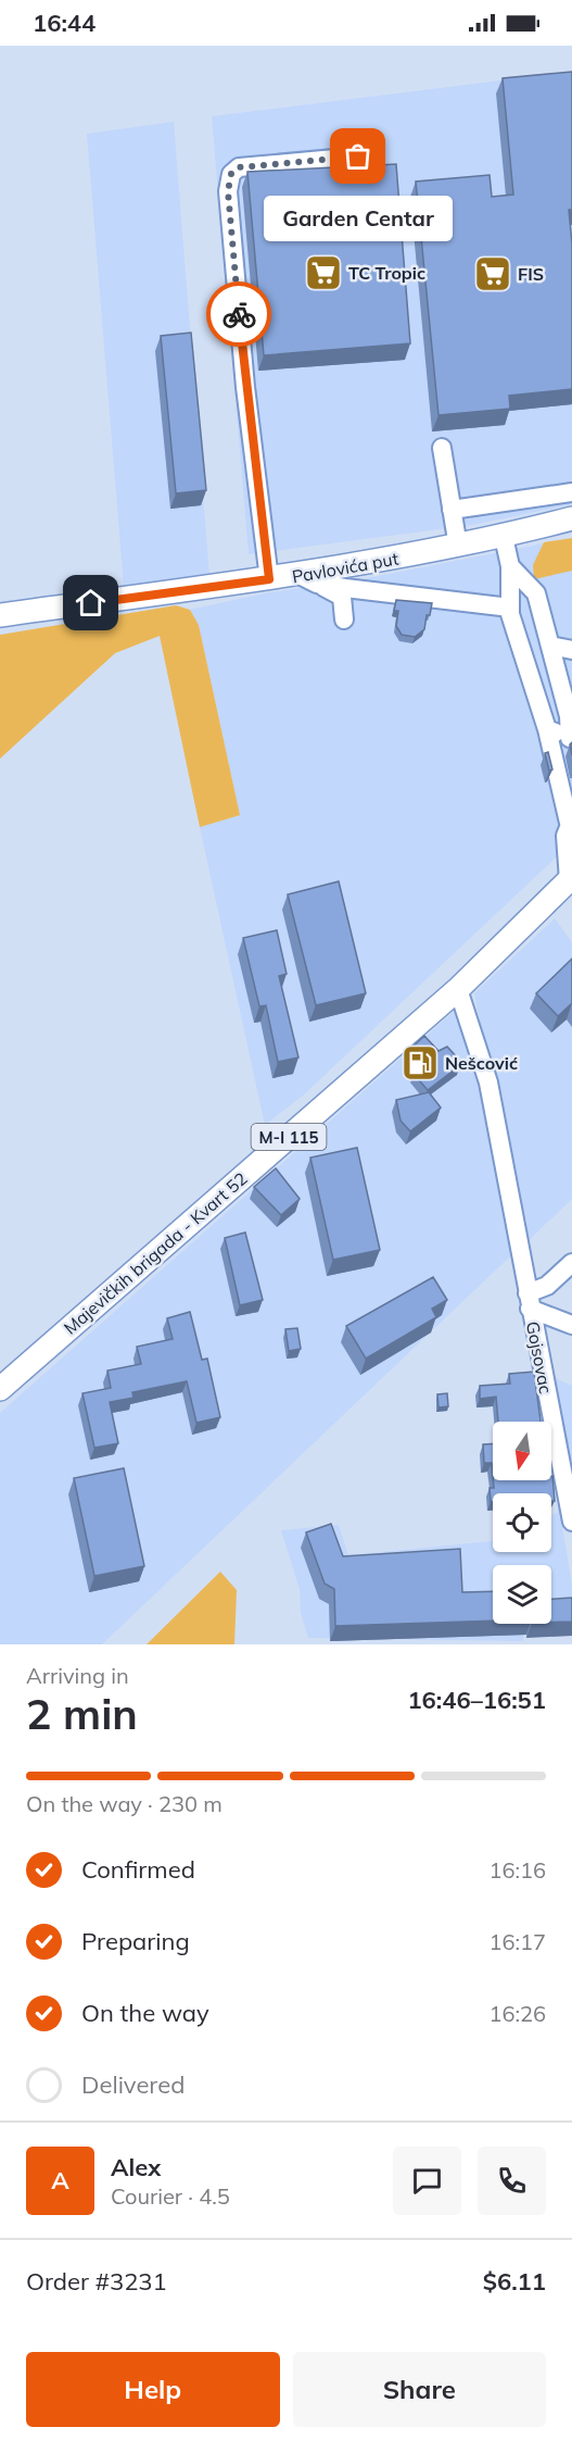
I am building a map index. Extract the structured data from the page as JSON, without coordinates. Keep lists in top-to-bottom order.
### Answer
{
  "streets": {
    "main road": ["Pavlovića put", "M-I 115", "Majevičkih brigada - Kvart 52"],
    "street": ["Gojsovac"]
  },
  "places": {
    "other": ["Garden Centar"],
    "supermarket": ["TC Tropic", "FIS"],
    "fuel station": ["Nešcović"]
  },
  "north": "bottom",
  "page": {
    "status": "16:44",
    "bubble": "Garden Centar",
    "heading": ["2 min", "Arriving in", "16:46–16:51"],
    "panel": [
      "Alex",
      "Courier · 4.5",
      "Order #3231",
      "$6.11"
    ],
    "bar": "On the way · 230 m",
    "list": [
      ["Confirmed", "16:16"],
      ["Preparing", "16:17"],
      ["On the way", "16:26"],
      "Delivered"
    ],
    "round": "A",
    "buttons": ["Help", "Share"]
  }
}
